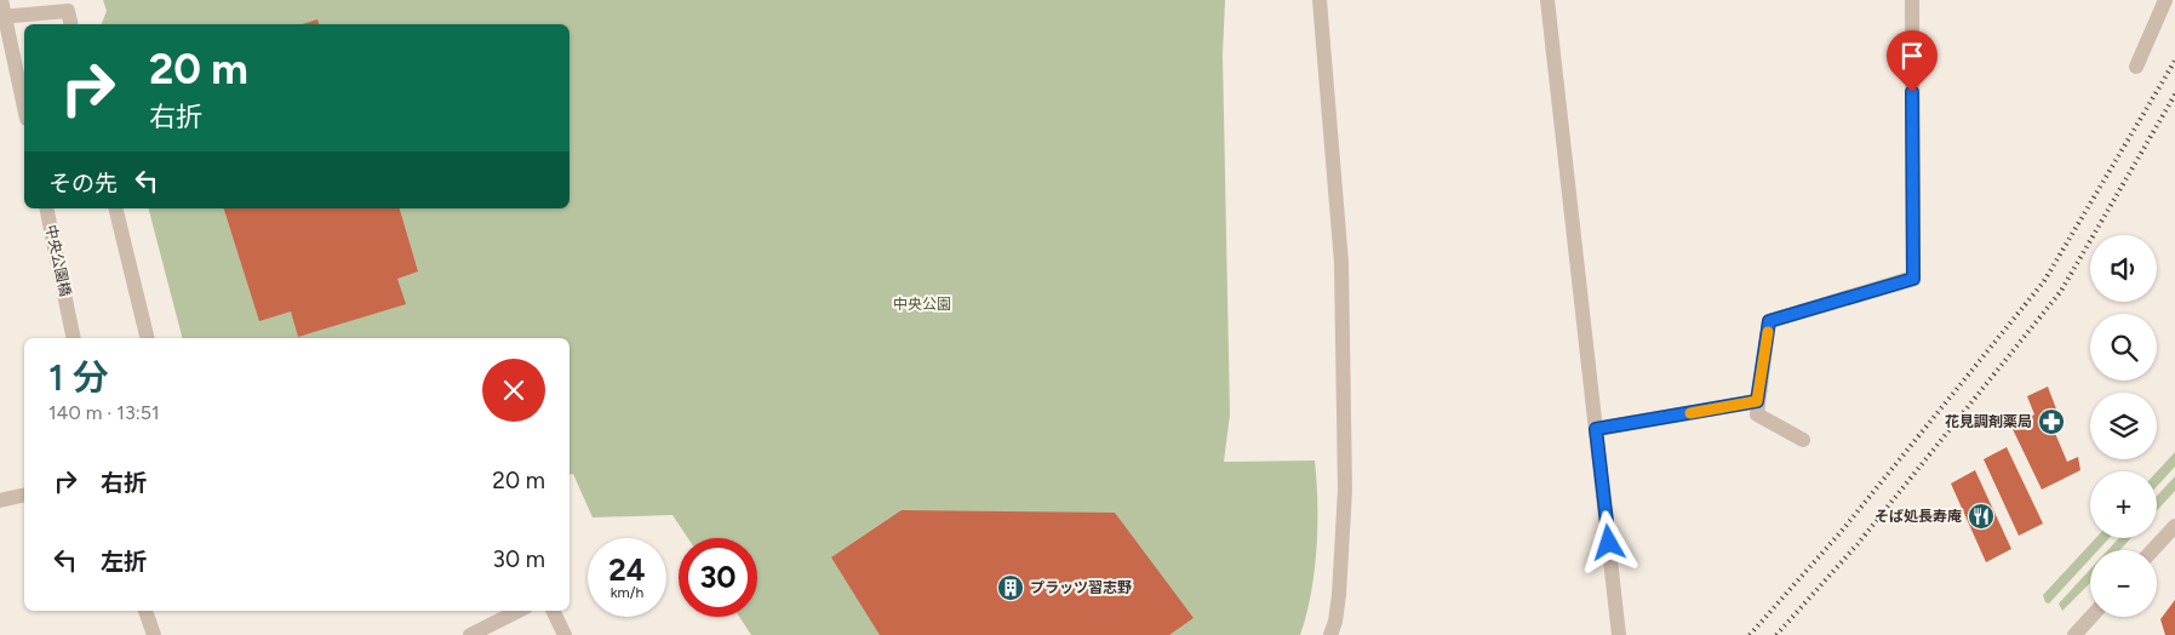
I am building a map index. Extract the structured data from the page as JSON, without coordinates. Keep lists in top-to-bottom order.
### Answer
{
  "streets": {
    "street": ["中央公園橋"]
  },
  "parks": ["中央公園"],
  "places": {
    "pharmacy": ["花見調剤薬局"],
    "restaurant": ["そば処長寿庵"],
    "building": ["プラッツ習志野"]
  },
  "page": {
    "turn": ["20 m", "右折"],
    "then": "その先",
    "map_buttons": ["+", "−"],
    "heading": ["1 分", "140 m · 13:51"],
    "list": [
      {
        "name": "右折",
        "value": "20 m"
      },
      {
        "name": "左折",
        "value": "30 m"
      }
    ],
    "speed": "24 km/h",
    "limit": "30"
  }
}
